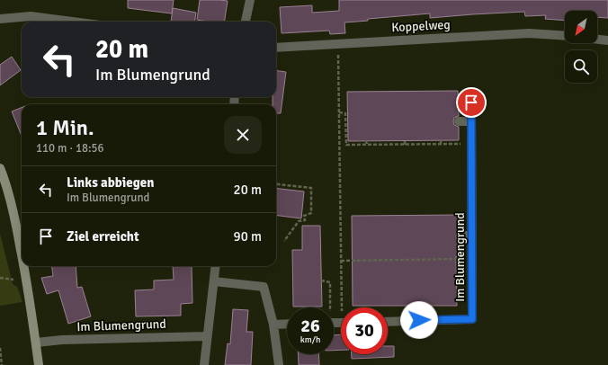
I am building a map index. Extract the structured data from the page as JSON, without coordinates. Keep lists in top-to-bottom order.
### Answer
{
  "streets": {
    "street": ["Koppelweg", "Im Blumengrund"]
  },
  "north": "bottom left",
  "page": {
    "turn": ["20 m", "Im Blumengrund"],
    "heading": ["1 Min.", "110 m · 18:56"],
    "list": [
      {
        "name": "Links abbiegen",
        "note": "Im Blumengrund",
        "value": "20 m"
      },
      {
        "name": "Ziel erreicht",
        "value": "90 m"
      }
    ],
    "speed": "26 km/h",
    "limit": "30"
  }
}
